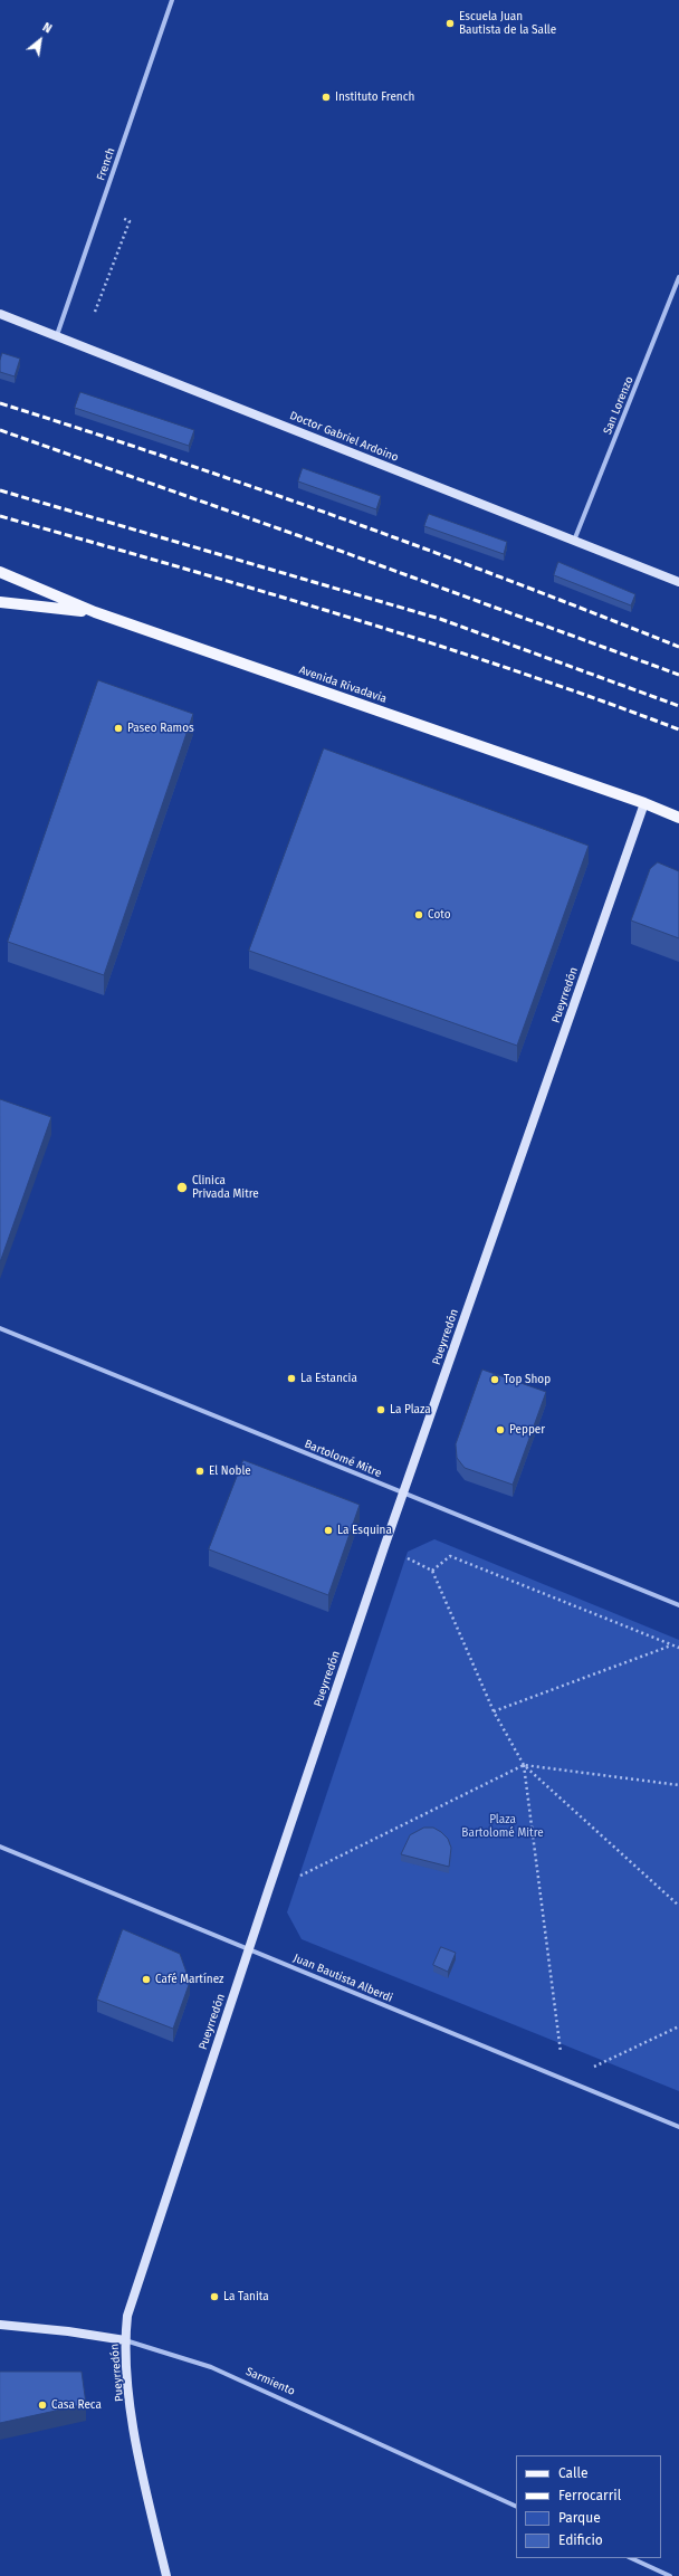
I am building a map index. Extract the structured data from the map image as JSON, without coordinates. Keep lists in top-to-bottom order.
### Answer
{
  "streets": {
    "main road": ["Avenida Rivadavia"],
    "street": [
      "French",
      "San Lorenzo",
      "Doctor Gabriel Ardoino",
      "Pueyrredón",
      "Bartolomé Mitre",
      "Juan Bautista Alberdi",
      "Sarmiento"
    ]
  },
  "crossings": [
    ["French", "Doctor Gabriel Ardoino"],
    ["San Lorenzo", "Doctor Gabriel Ardoino"],
    ["Avenida Rivadavia", "Pueyrredón"],
    ["Pueyrredón", "Bartolomé Mitre"],
    ["Pueyrredón", "Juan Bautista Alberdi"],
    ["Pueyrredón", "Sarmiento"]
  ],
  "parks": ["Plaza Bartolomé Mitre"],
  "places": [
    "Escuela Juan Bautista de la Salle",
    "Instituto French",
    "Paseo Ramos",
    "Coto",
    "Clinica Privada Mitre",
    "La Estancia",
    "Top Shop",
    "La Plaza",
    "Pepper",
    "El Noble",
    "La Esquina",
    "Café Martínez",
    "La Tanita",
    "Casa Reca"
  ],
  "legend": [
    "Calle",
    "Ferrocarril",
    "Parque",
    "Edificio"
  ],
  "north": "top right"
}
